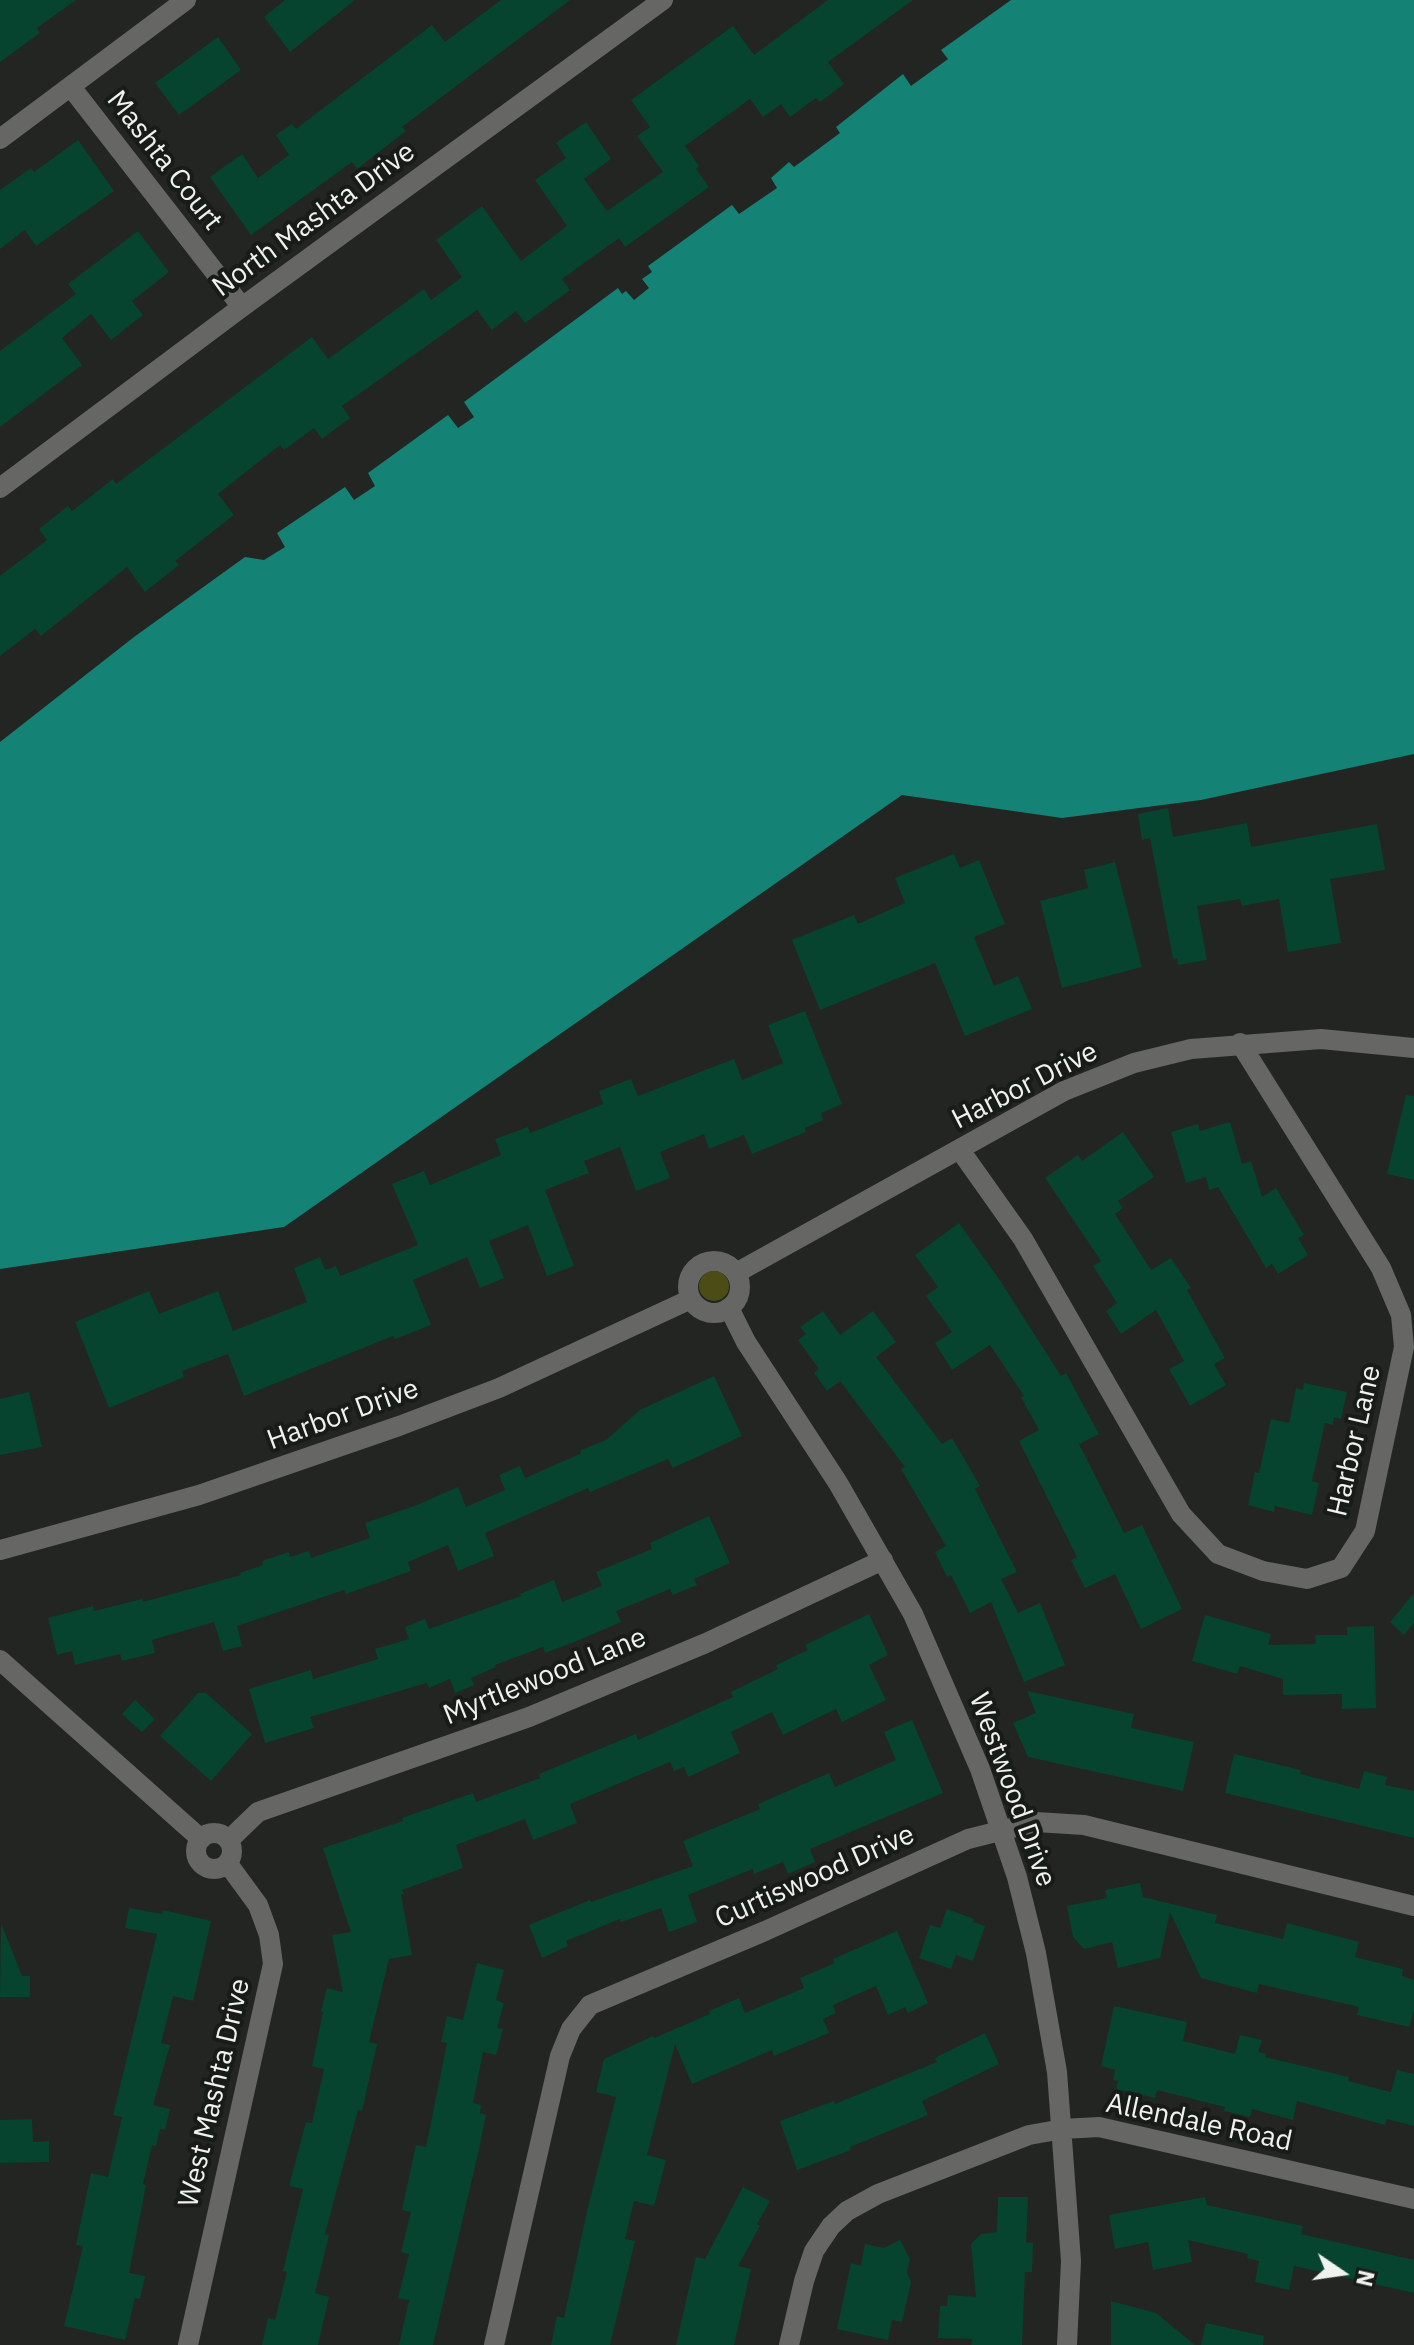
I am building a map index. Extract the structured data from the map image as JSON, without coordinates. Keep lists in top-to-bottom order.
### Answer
{
  "streets": {
    "street": [
      "Mashta Court",
      "North Mashta Drive",
      "Harbor Drive",
      "Harbor Lane",
      "Myrtlewood Lane",
      "Westwood Drive",
      "Curtiswood Drive",
      "West Mashta Drive",
      "Allendale Road"
    ]
  },
  "crossings": [
    ["Mashta Court", "North Mashta Drive"],
    ["Harbor Drive", "Harbor Lane"],
    ["Harbor Drive", "Westwood Drive"],
    ["Myrtlewood Lane", "Westwood Drive"],
    ["Myrtlewood Lane", "West Mashta Drive"],
    ["Westwood Drive", "Curtiswood Drive"],
    ["Westwood Drive", "Allendale Road"]
  ],
  "north": "right"
}
